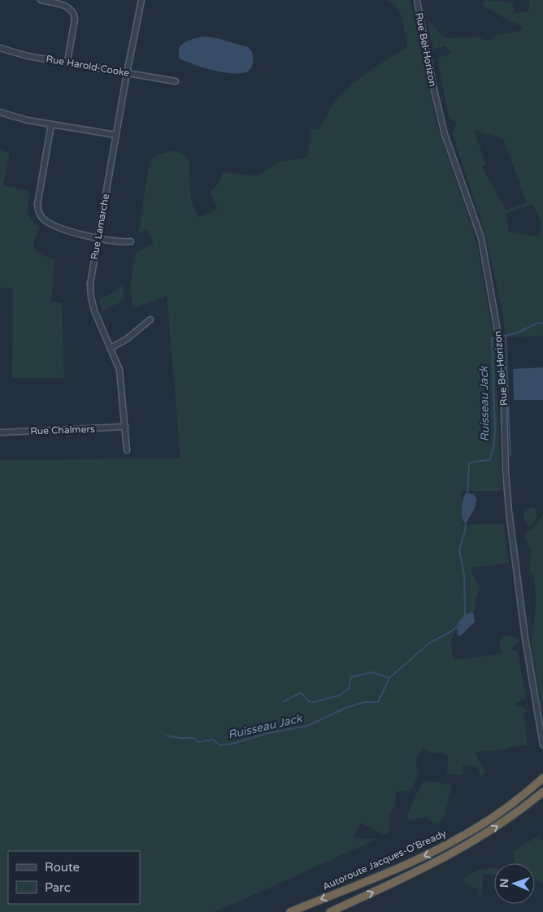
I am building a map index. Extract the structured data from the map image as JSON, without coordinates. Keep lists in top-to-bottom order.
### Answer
{
  "streets": {
    "highway": ["Autoroute Jacques-O'Bready"],
    "street": [
      "Rue Bel-Horizon",
      "Rue Harold-Cooke",
      "Rue Lamarche",
      "Rue Chalmers"
    ]
  },
  "crossings": [
    ["Rue Harold-Cooke", "Rue Lamarche"],
    ["Rue Lamarche", "Rue Chalmers"]
  ],
  "water": ["Ruisseau Jack"],
  "legend": ["Route", "Parc"],
  "north": "left"
}
